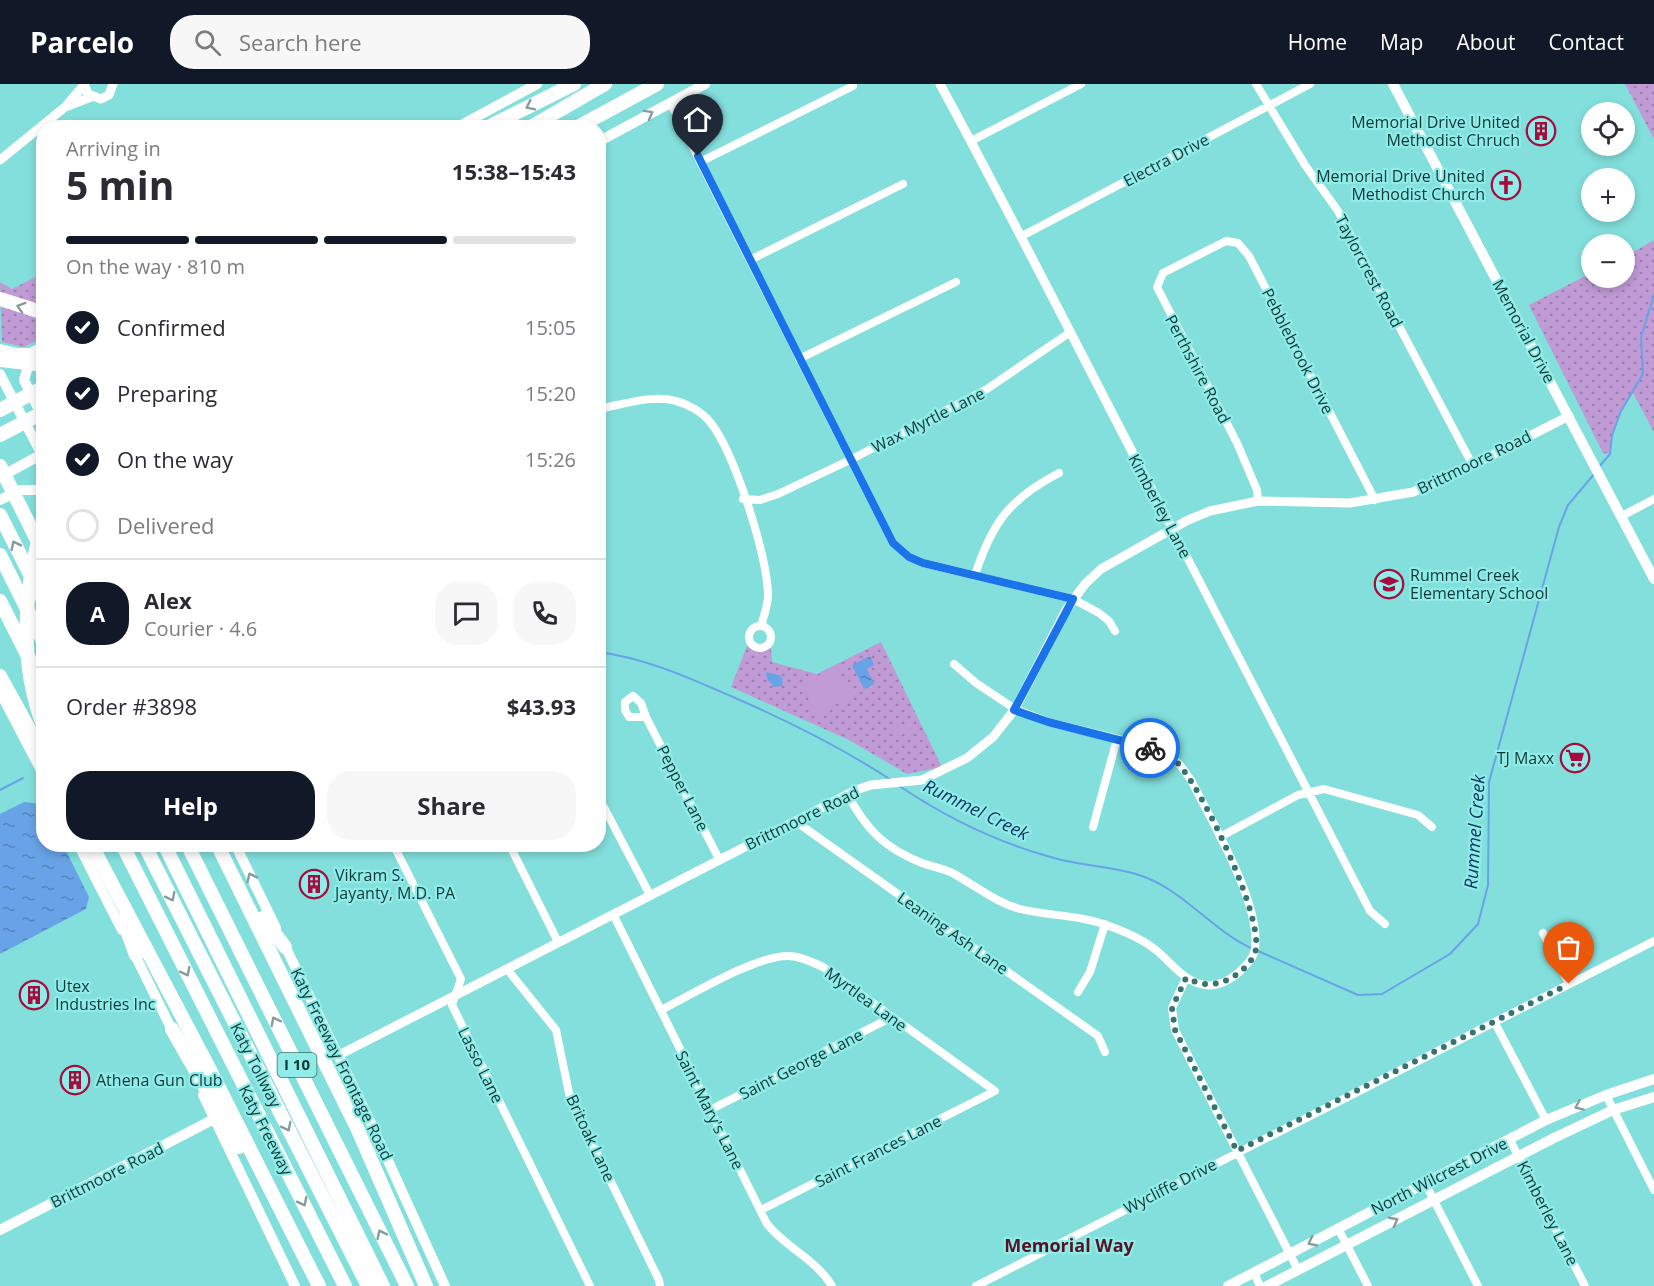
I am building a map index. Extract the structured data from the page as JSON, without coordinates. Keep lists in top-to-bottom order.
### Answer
{
  "streets": {
    "highway": ["Katy Tollway", "I 10", "Katy Freeway"],
    "main road": [
      "Memorial Drive",
      "Brittmoore Road",
      "Katy Freeway Frontage Road",
      "North Wilcrest Drive"
    ],
    "street": [
      "Electra Drive",
      "Taylorcrest Road",
      "Pebblebrook Drive",
      "Perthshire Road",
      "Wax Myrtle Lane",
      "Kimberley Lane",
      "Pepper Lane",
      "Leaning Ash Lane",
      "Myrtlea Lane",
      "Saint George Lane",
      "Lasso Lane",
      "Saint Mary's Lane",
      "Britoak Lane",
      "Saint Frances Lane",
      "Wycliffe Drive"
    ]
  },
  "crossings": [
    ["Electra Drive", "Taylorcrest Road"],
    ["Electra Drive", "Kimberley Lane"],
    ["Taylorcrest Road", "Brittmoore Road"],
    ["Memorial Drive", "Brittmoore Road"],
    ["Pebblebrook Drive", "Perthshire Road"],
    ["Pebblebrook Drive", "Brittmoore Road"],
    ["Perthshire Road", "Brittmoore Road"],
    ["Wax Myrtle Lane", "Kimberley Lane"],
    ["Brittmoore Road", "Kimberley Lane"],
    ["Brittmoore Road", "Pepper Lane"],
    ["Brittmoore Road", "Leaning Ash Lane"],
    ["Brittmoore Road", "Katy Freeway Frontage Road"],
    ["Brittmoore Road", "Lasso Lane"],
    ["Brittmoore Road", "Saint Mary's Lane"],
    ["Brittmoore Road", "Britoak Lane"],
    ["Kimberley Lane", "North Wilcrest Drive"],
    ["Myrtlea Lane", "Saint George Lane"],
    ["Myrtlea Lane", "Saint Mary's Lane"],
    ["Myrtlea Lane", "Saint Frances Lane"],
    ["Saint George Lane", "Saint Mary's Lane"],
    ["Saint Mary's Lane", "Saint Frances Lane"]
  ],
  "districts": ["Memorial Way"],
  "water": ["Rummel Creek"],
  "places": {
    "building": [
      "Memorial Drive United Methodist Chruch",
      "Vikram S. Jayanty, M.D. PA",
      "Utex Industries Inc",
      "Athena Gun Club"
    ],
    "church": ["Memorial Drive United Methodist Church"],
    "school or university": ["Rummel Creek Elementary School"],
    "supermarket": ["TJ Maxx"]
  },
  "page": {
    "header": "Parcelo",
    "search": "Search here",
    "nav": [
      "Home",
      "Map",
      "About",
      "Contact"
    ],
    "map_buttons": ["+", "−"],
    "heading": ["5 min", "Arriving in", "15:38–15:43"],
    "panel": [
      "Alex",
      "Courier · 4.6",
      "Order #3898",
      "$43.93"
    ],
    "bar": "On the way · 810 m",
    "list": [
      ["Confirmed", "15:05"],
      ["Preparing", "15:20"],
      ["On the way", "15:26"],
      "Delivered"
    ],
    "round": "A",
    "buttons": ["Help", "Share"]
  }
}
